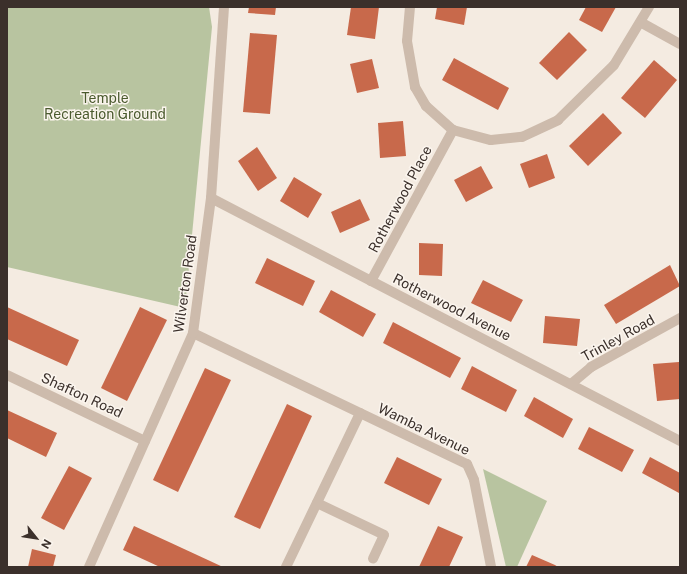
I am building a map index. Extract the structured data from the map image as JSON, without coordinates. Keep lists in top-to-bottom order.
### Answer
{
  "streets": {
    "street": [
      "Rotherwood Place",
      "Wilverton Road",
      "Rotherwood Avenue",
      "Trinley Road",
      "Shafton Road",
      "Wamba Avenue"
    ]
  },
  "crossings": [
    ["Rotherwood Place", "Rotherwood Avenue"],
    ["Wilverton Road", "Rotherwood Avenue"],
    ["Wilverton Road", "Shafton Road"],
    ["Wilverton Road", "Wamba Avenue"],
    ["Rotherwood Avenue", "Trinley Road"]
  ],
  "parks": ["Temple Recreation Ground"],
  "north": "bottom right"
}
